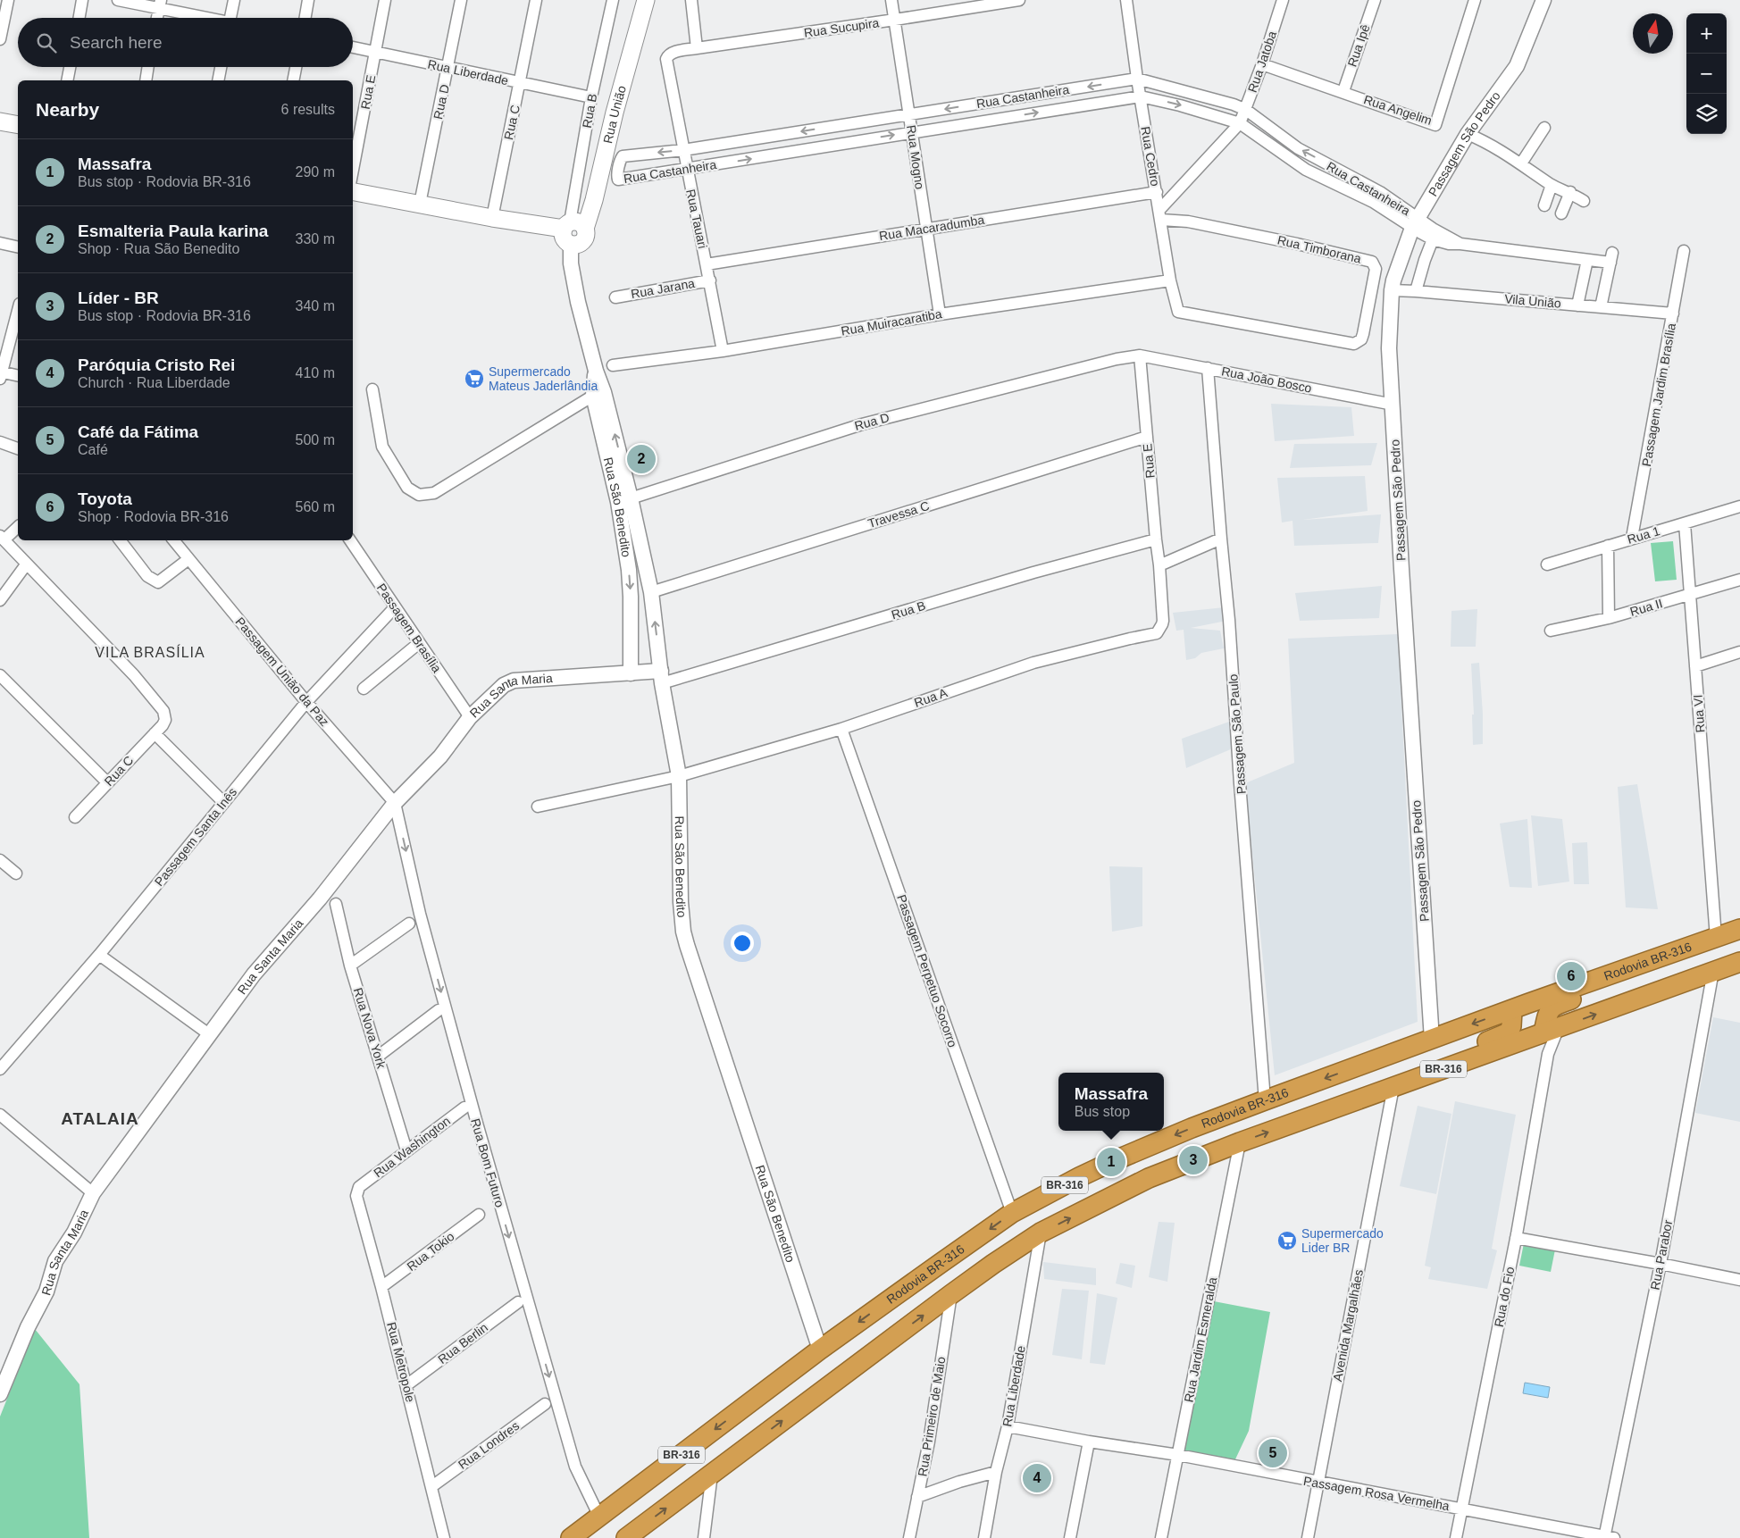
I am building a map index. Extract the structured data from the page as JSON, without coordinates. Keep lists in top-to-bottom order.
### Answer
{
  "streets": {
    "highway": ["Rodovia BR-316", "BR-316"],
    "main road": ["Rua União"],
    "street": [
      "Rua Sucupira",
      "Rua Ipê",
      "Rua Jatoba",
      "Rua Liberdade",
      "Rua E",
      "Rua Castanheira",
      "Rua D",
      "Rua Angelim",
      "Rua B",
      "Rua C",
      "Passagem São Pedro",
      "Rua Cedro",
      "Rua Mogno",
      "Rua Tauari",
      "Rua Macaradumba",
      "Rua Timborana",
      "Rua Jarana",
      "Vila União",
      "Rua Muiracaratiba",
      "Rua João Bosco",
      "Passagem Jardim Brasília",
      "Rua São Benedito",
      "Travessa C",
      "Rua 1",
      "Rua II",
      "Passagem Brasília",
      "Passagem União da Paz",
      "Rua A",
      "Rua Santa Maria",
      "Rua VI",
      "Passagem São Paulo",
      "Passagem Santa Inês",
      "Passagem Perpetuo Socorro",
      "Rua Nova York",
      "Rua Washington",
      "Rua Bom Futuro",
      "Rua Tokio",
      "Rua Parabor",
      "Rua do Fio",
      "Avenida Margalhães",
      "Rua Jardim Esmeralda",
      "Rua Berlin",
      "Rua Metropole",
      "Rua Primeiro de Maio",
      "Rua Londres",
      "Passagem Rosa Vermelha"
    ]
  },
  "crossings": [
    ["Rua Sucupira", "Rua Mogno"],
    ["Rua Sucupira", "Rua Tauari"],
    ["Rua Ipê", "Rua Angelim"],
    ["Rua Jatoba", "Rua Castanheira"],
    ["Rua Jatoba", "Rua Angelim"],
    ["Rua Jatoba", "Rua Cedro"],
    ["Rua Jatoba", "Rua Timborana"],
    ["Rua Liberdade", "Rua E"],
    ["Rua Liberdade", "Rua D"],
    ["Rua Liberdade", "Rua B"],
    ["Rua Liberdade", "Rua C"],
    ["Rua Liberdade", "BR-316"],
    ["Rua Liberdade", "Passagem Rosa Vermelha"],
    ["Rua E", "Rua B"],
    ["Rua E", "Rua João Bosco"],
    ["Rua E", "Travessa C"],
    ["Rua E", "Rua A"],
    ["Rua Castanheira", "Passagem São Pedro"],
    ["Rua Castanheira", "Rua Cedro"],
    ["Rua Castanheira", "Rua Mogno"],
    ["Rua Castanheira", "Rua Tauari"],
    ["Rua D", "Rua João Bosco"],
    ["Rua D", "Rua São Benedito"],
    ["Rua B", "Rua União"],
    ["Rua B", "Rua São Benedito"],
    ["Rua B", "Rua Santa Maria"],
    ["Rua União", "Rua São Benedito"],
    ["Passagem São Pedro", "Vila União"],
    ["Passagem São Pedro", "Rua João Bosco"],
    ["Passagem São Pedro", "Rodovia BR-316"],
    ["Rua Cedro", "Rua Macaradumba"],
    ["Rua Cedro", "Rua Timborana"],
    ["Rua Cedro", "Rua Muiracaratiba"],
    ["Rua Mogno", "Rua Macaradumba"],
    ["Rua Mogno", "Rua Muiracaratiba"],
    ["Rua Tauari", "Rua Macaradumba"],
    ["Rua Tauari", "Rua Jarana"],
    ["Rua Tauari", "Rua Muiracaratiba"],
    ["Vila União", "Passagem Jardim Brasília"],
    ["Rua João Bosco", "Passagem São Paulo"],
    ["Passagem Jardim Brasília", "Rua 1"],
    ["Rua São Benedito", "Travessa C"],
    ["Rua São Benedito", "Rua A"],
    ["Rua São Benedito", "Rua Santa Maria"],
    ["Rua São Benedito", "Rodovia BR-316"],
    ["Rua 1", "Rua VI"],
    ["Rua II", "Rua VI"],
    ["Passagem Brasília", "Rua Santa Maria"],
    ["Passagem Brasília", "Passagem Santa Inês"],
    ["Passagem União da Paz", "Rua Santa Maria"],
    ["Passagem União da Paz", "Passagem Santa Inês"],
    ["Passagem União da Paz", "Rua Bom Futuro"],
    ["Rua A", "Passagem Perpetuo Socorro"],
    ["Rua Santa Maria", "Rua Bom Futuro"],
    ["Rua VI", "Rodovia BR-316"],
    ["Passagem São Paulo", "Rodovia BR-316"],
    ["Rodovia BR-316", "Passagem Perpetuo Socorro"],
    ["Rodovia BR-316", "BR-316"],
    ["Rodovia BR-316", "Rua Bom Futuro"],
    ["Rua Nova York", "Rua Washington"],
    ["BR-316", "Rua Bom Futuro"],
    ["BR-316", "Rua Parabor"],
    ["BR-316", "Rua do Fio"],
    ["BR-316", "Avenida Margalhães"],
    ["BR-316", "Rua Jardim Esmeralda"],
    ["BR-316", "Rua Primeiro de Maio"],
    ["Rua Washington", "Rua Metropole"],
    ["Rua Tokio", "Rua Metropole"],
    ["Rua Parabor", "Passagem Rosa Vermelha"],
    ["Rua do Fio", "Passagem Rosa Vermelha"],
    ["Avenida Margalhães", "Passagem Rosa Vermelha"],
    ["Rua Jardim Esmeralda", "Passagem Rosa Vermelha"],
    ["Rua Berlin", "Rua Metropole"],
    ["Rua Metropole", "Rua Londres"]
  ],
  "one_way": ["Rua Bom Futuro"],
  "districts": ["VILA BRASÍLIA", "ATALAIA"],
  "places": {
    "supermarket": ["Supermercado Mateus Jaderlândia", "Supermercado Lider BR"]
  },
  "north": "top",
  "page": {
    "map_buttons": ["+", "−"],
    "search": "Search here",
    "heading": ["Nearby", "6 results"],
    "list": [
      {
        "mark": "1",
        "name": "Massafra",
        "note": "Bus stop · Rodovia BR-316",
        "value": "290 m"
      },
      {
        "mark": "2",
        "name": "Esmalteria Paula karina",
        "note": "Shop · Rua São Benedito",
        "value": "330 m"
      },
      {
        "mark": "3",
        "name": "Líder - BR",
        "note": "Bus stop · Rodovia BR-316",
        "value": "340 m"
      },
      {
        "mark": "4",
        "name": "Paróquia Cristo Rei",
        "note": "Church · Rua Liberdade",
        "value": "410 m"
      },
      {
        "mark": "5",
        "name": "Café da Fátima",
        "note": "Café",
        "value": "500 m"
      },
      {
        "mark": "6",
        "name": "Toyota",
        "note": "Shop · Rodovia BR-316",
        "value": "560 m"
      }
    ],
    "pins": [
      "2",
      "6",
      "3",
      "1",
      "5",
      "4"
    ],
    "popup": ["Massafra", "Bus stop"]
  }
}
